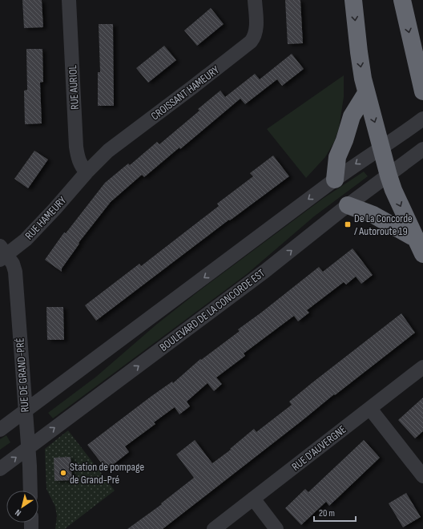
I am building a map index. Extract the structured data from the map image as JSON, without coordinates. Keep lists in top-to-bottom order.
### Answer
{
  "streets": {
    "street": [
      "RUE AURIOL",
      "CROISSANT HAMEURY",
      "RUE HAMEURY",
      "BOULEVARD DE LA CONCORDE EST",
      "RUE DE GRAND-PRÉ",
      "RUE D'AUVERGNE"
    ]
  },
  "crossings": [
    ["RUE AURIOL", "CROISSANT HAMEURY"],
    ["RUE AURIOL", "RUE HAMEURY"],
    ["CROISSANT HAMEURY", "RUE HAMEURY"],
    ["RUE HAMEURY", "RUE DE GRAND-PRÉ"],
    ["BOULEVARD DE LA CONCORDE EST", "RUE DE GRAND-PRÉ"]
  ],
  "places": {
    "transit": ["De La Concorde / Autoroute 19"],
    "other": ["Station de pompage de Grand-Pré"]
  },
  "scale_bar": "20 m",
  "north": "bottom left"
}
